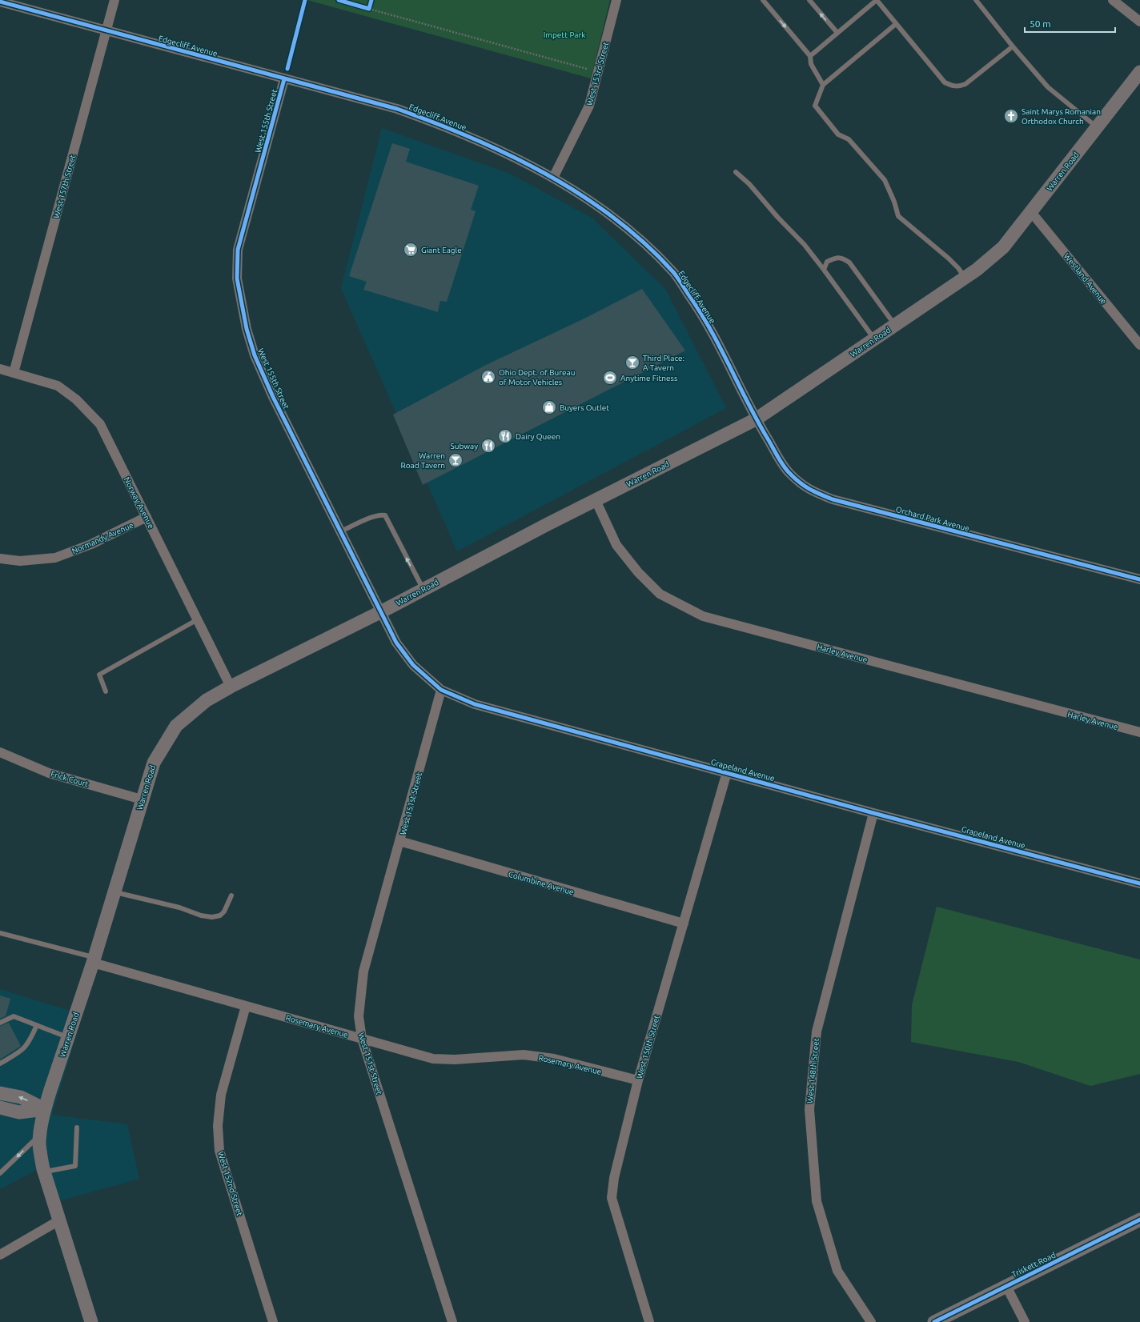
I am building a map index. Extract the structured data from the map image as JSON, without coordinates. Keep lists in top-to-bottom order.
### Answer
{
  "streets": {
    "main road": ["Warren Road", "Triskett Road"],
    "street": [
      "Edgecliff Avenue",
      "West 153rd Street",
      "West 155th Street",
      "West 157th Street",
      "Westland Avenue",
      "Norway Avenue",
      "Orchard Park Avenue",
      "Normandy Avenue",
      "Harley Avenue",
      "Grapeland Avenue",
      "Frick Court",
      "West 151st Street",
      "Columbine Avenue",
      "Rosemary Avenue",
      "West 150th Street",
      "West 148th Street",
      "West 152nd Street"
    ]
  },
  "crossings": [
    ["Edgecliff Avenue", "West 153rd Street"],
    ["Edgecliff Avenue", "West 155th Street"],
    ["Edgecliff Avenue", "Warren Road"],
    ["Edgecliff Avenue", "West 157th Street"],
    ["Edgecliff Avenue", "Orchard Park Avenue"],
    ["West 155th Street", "Warren Road"],
    ["West 155th Street", "Grapeland Avenue"],
    ["Warren Road", "Westland Avenue"],
    ["Warren Road", "Norway Avenue"],
    ["Warren Road", "Orchard Park Avenue"],
    ["Warren Road", "Harley Avenue"],
    ["Warren Road", "Grapeland Avenue"],
    ["Warren Road", "Frick Court"],
    ["Warren Road", "Rosemary Avenue"],
    ["West 157th Street", "Norway Avenue"],
    ["Norway Avenue", "Normandy Avenue"],
    ["Grapeland Avenue", "West 151st Street"],
    ["Grapeland Avenue", "West 150th Street"],
    ["Grapeland Avenue", "West 148th Street"],
    ["West 151st Street", "Columbine Avenue"],
    ["West 151st Street", "Rosemary Avenue"],
    ["Columbine Avenue", "West 150th Street"],
    ["Rosemary Avenue", "West 150th Street"],
    ["Rosemary Avenue", "West 152nd Street"]
  ],
  "parks": ["Impett Park"],
  "places": {
    "church": ["Saint Marys Romanian Orthodox Church"],
    "supermarket": ["Giant Eagle"],
    "bar": ["Third Place: A Tavern", "Warren Road Tavern"],
    "public building": ["Ohio Dept. of Bureau of Motor Vehicles"],
    "sports": ["Anytime Fitness"],
    "shop": ["Buyers Outlet"],
    "restaurant": ["Dairy Queen", "Subway"]
  },
  "scale_bar": "50 m"
}
